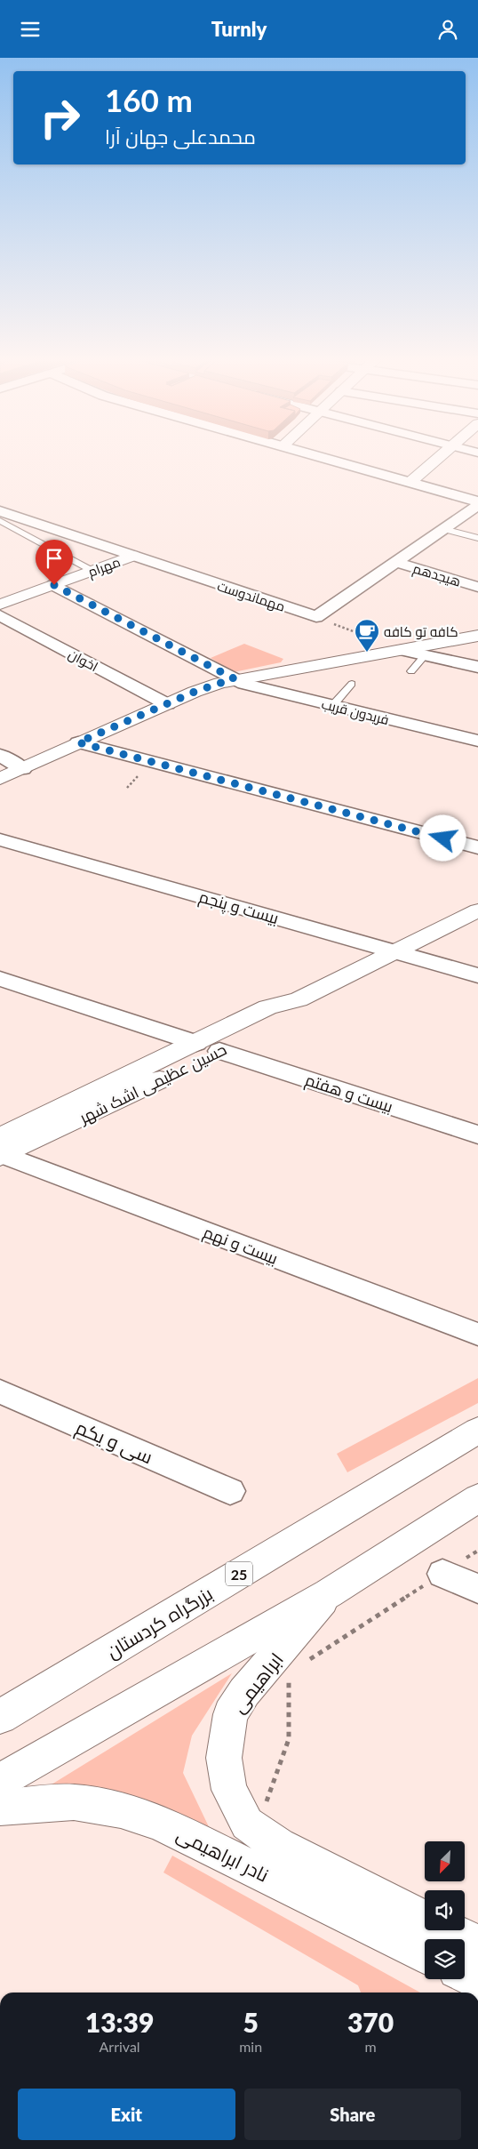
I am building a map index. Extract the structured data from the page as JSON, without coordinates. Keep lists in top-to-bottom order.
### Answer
{
  "streets": {
    "main road": [
      "مهرام",
      "حسین عظیمی اشک شهر",
      "25",
      "بزرگراه کردستان",
      "ابراهیمی",
      "نادر ابراهیمی"
    ],
    "street": [
      "هیجدهم",
      "مهماندوست",
      "اخوان",
      "فریدون قریب",
      "بیست و پنجم",
      "بیست و هفتم",
      "بیست و نهم",
      "سی و یکم"
    ]
  },
  "crossings": [
    ["مهرام", "مهماندوست"],
    ["مهرام", "فریدون قریب"],
    ["بیست و پنجم", "حسین عظیمی اشک شهر"],
    ["حسین عظیمی اشک شهر", "بیست و هفتم"],
    ["حسین عظیمی اشک شهر", "بیست و نهم"],
    ["ابراهیمی", "نادر ابراهیمی"]
  ],
  "places": {
    "cafe": ["کافه تو کافه"]
  },
  "north": "bottom left",
  "page": {
    "header": "Turnly",
    "turn": ["160 m", "محمدعلی جهان آرا"],
    "eta": [
      "13:39",
      "Arrival",
      "5",
      "min",
      "370",
      "m"
    ],
    "buttons": ["Exit", "Share"]
  }
}
